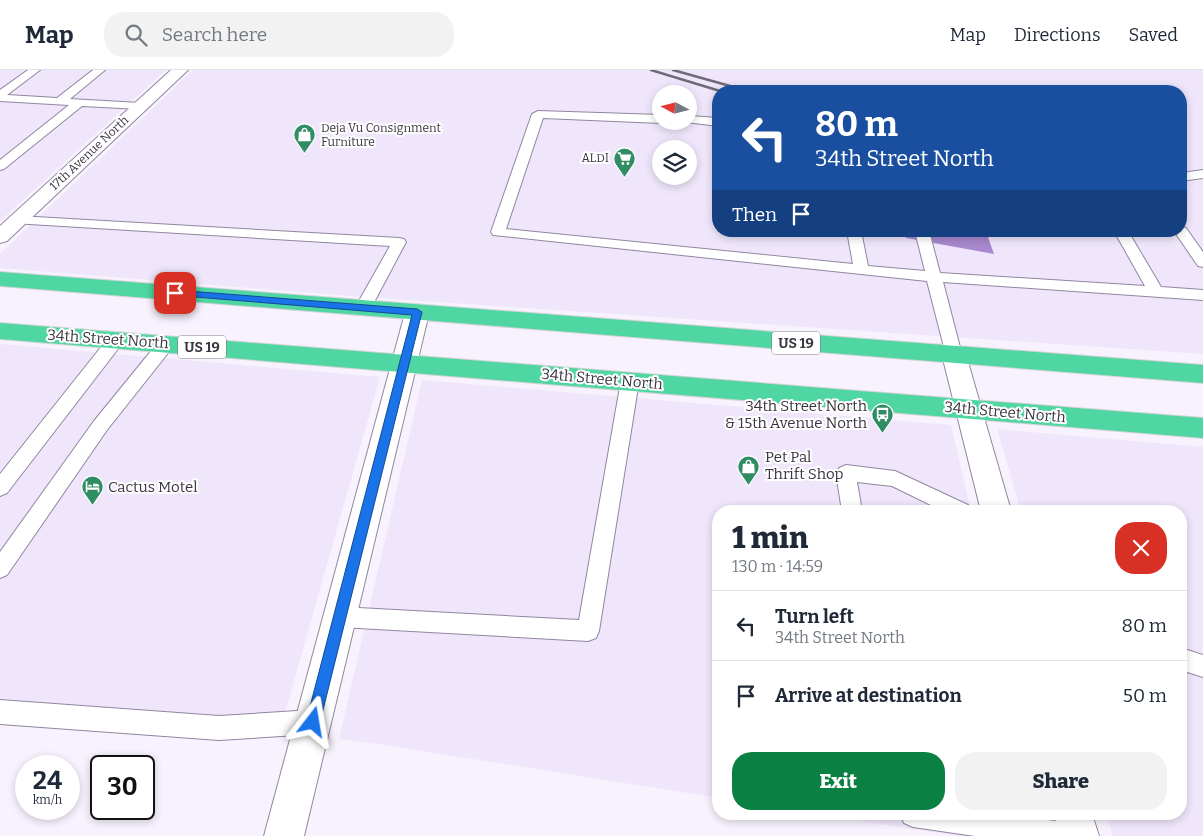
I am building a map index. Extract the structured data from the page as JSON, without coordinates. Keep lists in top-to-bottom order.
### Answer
{
  "streets": {
    "highway": ["34th Street North", "US 19"],
    "street": ["17th Avenue North"]
  },
  "places": {
    "shop": ["Deja Vu Consignment Furniture", "Pet Pal Thrift Shop"],
    "supermarket": ["ALDI"],
    "bus stop": ["34th Street North & 15th Avenue North"],
    "hotel": ["Cactus Motel"]
  },
  "north": "left",
  "page": {
    "header": "Map",
    "search": "Search here",
    "nav": ["Map", "Directions", "Saved"],
    "turn": ["80 m", "34th Street North"],
    "then": "Then",
    "heading": ["1 min", "130 m · 14:59"],
    "list": [
      {
        "name": "Turn left",
        "note": "34th Street North",
        "value": "80 m"
      },
      {
        "name": "Arrive at destination",
        "value": "50 m"
      }
    ],
    "buttons": ["Exit", "Share"],
    "speed": "24 km/h",
    "limit": "30"
  }
}
